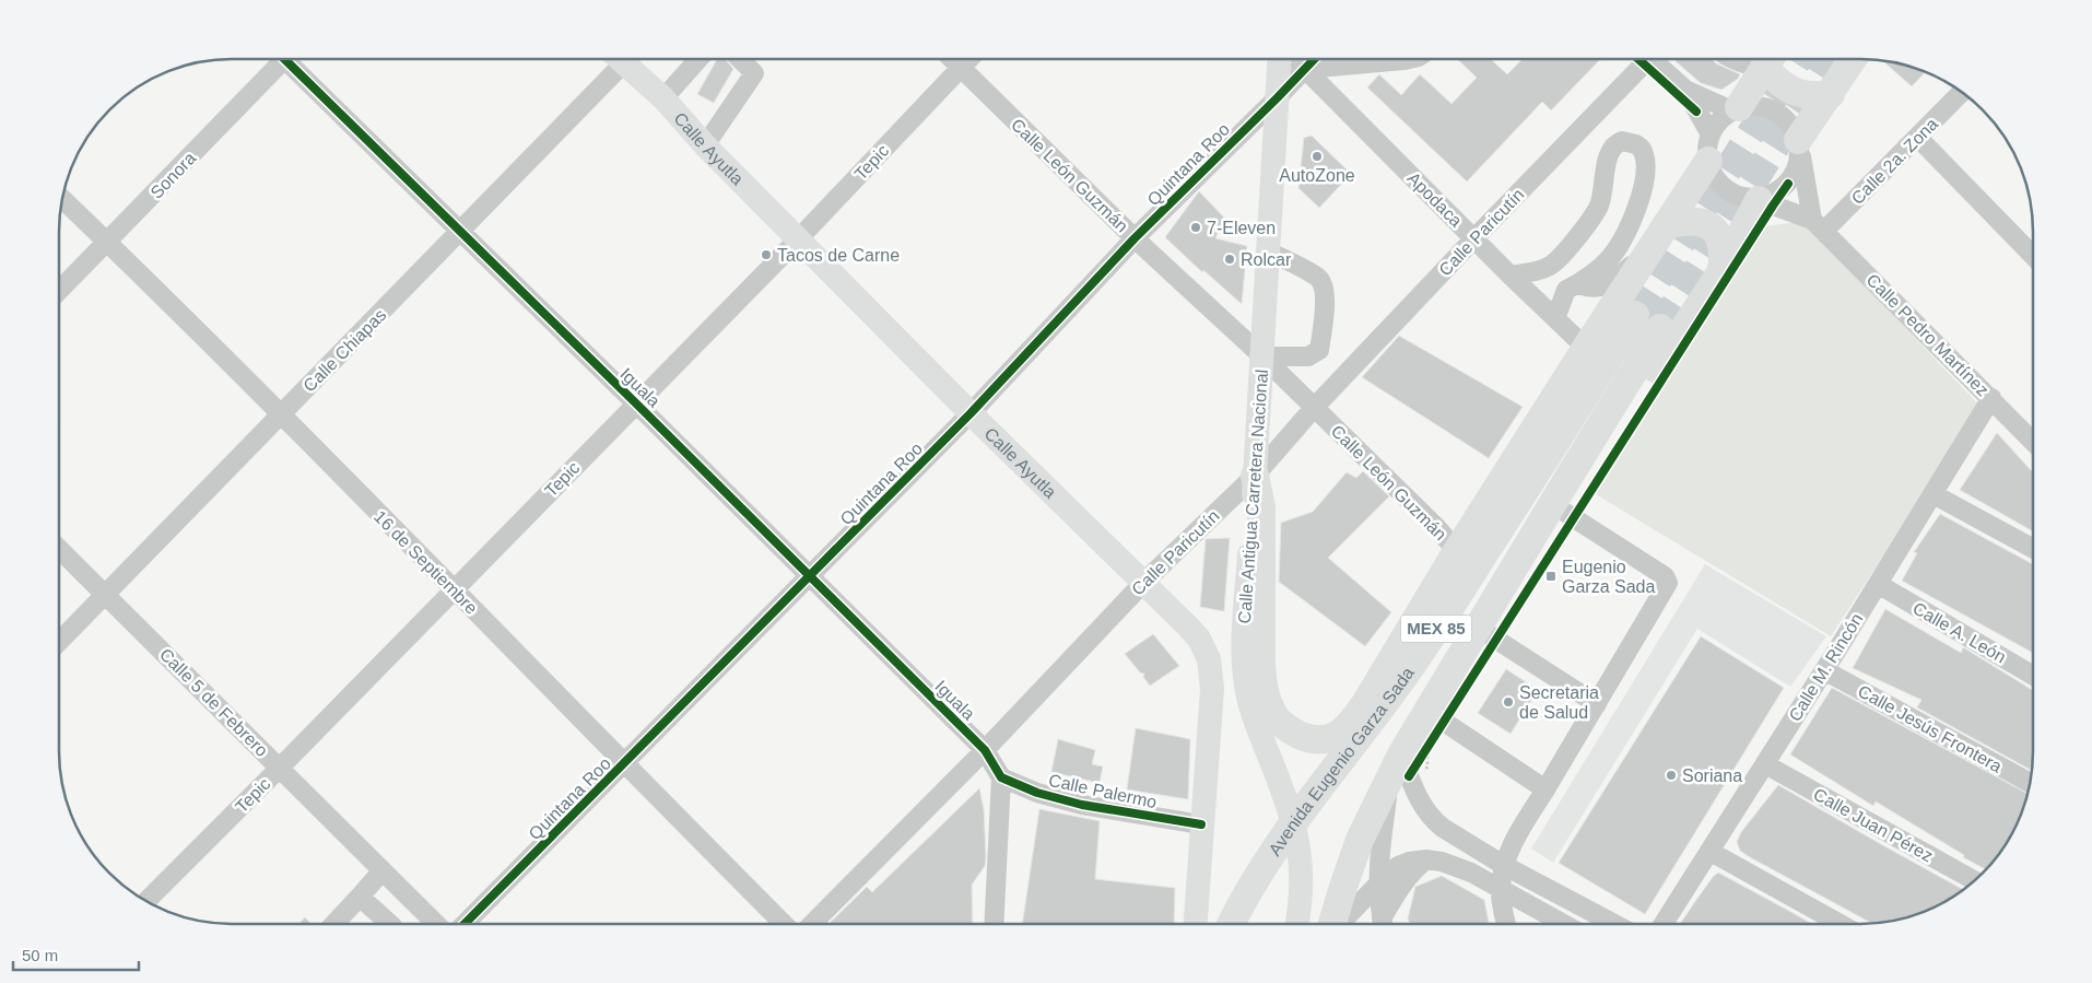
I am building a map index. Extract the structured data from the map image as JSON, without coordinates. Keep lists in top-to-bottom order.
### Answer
{
  "streets": {
    "highway": ["MEX 85", "Avenida Eugenio Garza Sada"],
    "main road": ["Calle Ayutla", "Calle Antigua Carretera Nacional"],
    "street": [
      "Calle 2a. Zona",
      "Tepic",
      "Quintana Roo",
      "Sonora",
      "Calle León Guzmán",
      "Apodaca",
      "Calle Paricutín",
      "Calle Pedro Martínez",
      "Calle Chiapas",
      "Iguala",
      "16 de Septiembre",
      "Calle A. León",
      "Calle M. Rincón",
      "Calle 5 de Febrero",
      "Calle Jesús Frontera",
      "Calle Palermo",
      "Calle Juan Pérez"
    ]
  },
  "crossings": [
    ["Calle Ayutla", "Tepic"],
    ["Calle Ayutla", "Quintana Roo"],
    ["Calle Ayutla", "Calle Paricutín"],
    ["Calle Ayutla", "Calle Palermo"],
    ["Calle 2a. Zona", "Calle Pedro Martínez"],
    ["Tepic", "Calle León Guzmán"],
    ["Tepic", "Iguala"],
    ["Tepic", "16 de Septiembre"],
    ["Tepic", "Calle 5 de Febrero"],
    ["Quintana Roo", "Calle León Guzmán"],
    ["Quintana Roo", "Apodaca"],
    ["Quintana Roo", "Iguala"],
    ["Quintana Roo", "Calle Antigua Carretera Nacional"],
    ["Quintana Roo", "16 de Septiembre"],
    ["Sonora", "16 de Septiembre"],
    ["Calle León Guzmán", "Calle Paricutín"],
    ["Calle León Guzmán", "Calle Antigua Carretera Nacional"],
    ["Apodaca", "Calle Paricutín"],
    ["Calle Paricutín", "Iguala"],
    ["Calle Paricutín", "Calle Antigua Carretera Nacional"],
    ["Calle Pedro Martínez", "Calle M. Rincón"],
    ["Calle Chiapas", "Iguala"],
    ["Calle Chiapas", "16 de Septiembre"],
    ["Calle Chiapas", "Calle 5 de Febrero"],
    ["Calle A. León", "Calle M. Rincón"],
    ["Calle M. Rincón", "Calle Jesús Frontera"],
    ["Calle M. Rincón", "Calle Juan Pérez"]
  ],
  "places": {
    "other": [
      "AutoZone",
      "7-Eleven",
      "Tacos de Carne",
      "Rolcar",
      "Secretaria de Salud",
      "Soriana"
    ],
    "transit": ["Eugenio Garza Sada"]
  },
  "scale_bar": "50 m"
}
